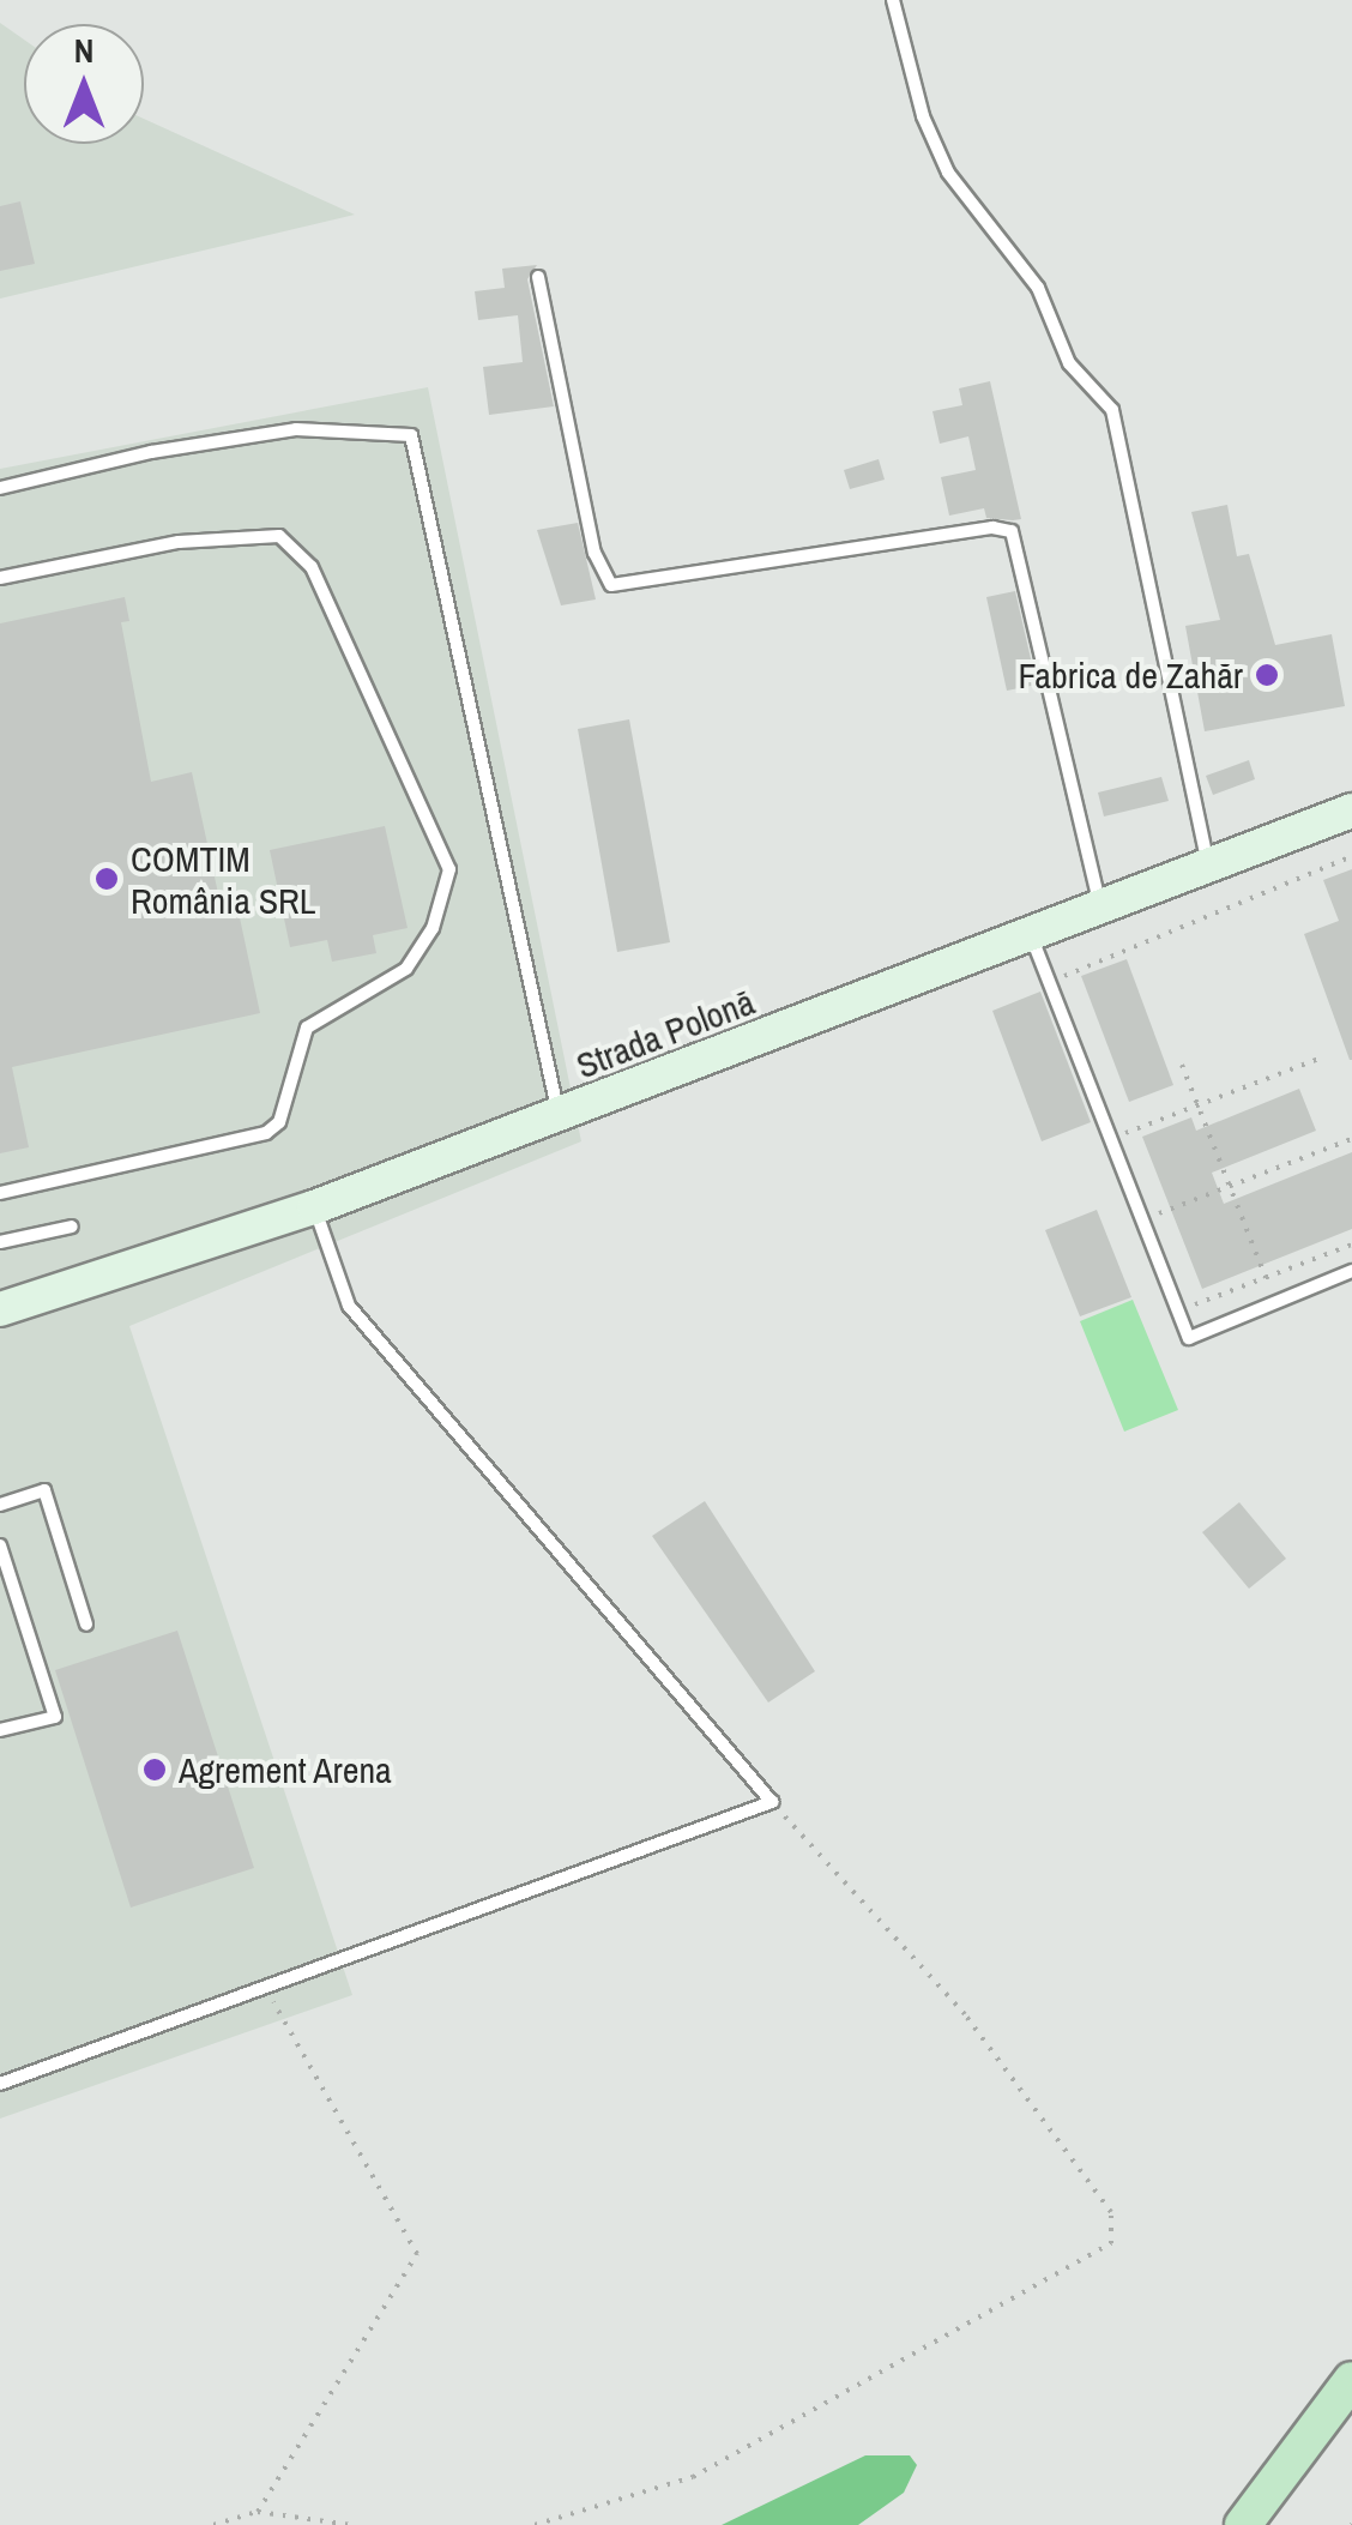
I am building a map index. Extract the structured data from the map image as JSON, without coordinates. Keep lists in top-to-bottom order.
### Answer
{
  "streets": {
    "main road": ["Strada Polonă"]
  },
  "places": ["Fabrica de Zahăr", "COMTIM România SRL", "Agrement Arena"],
  "north": "top"
}
